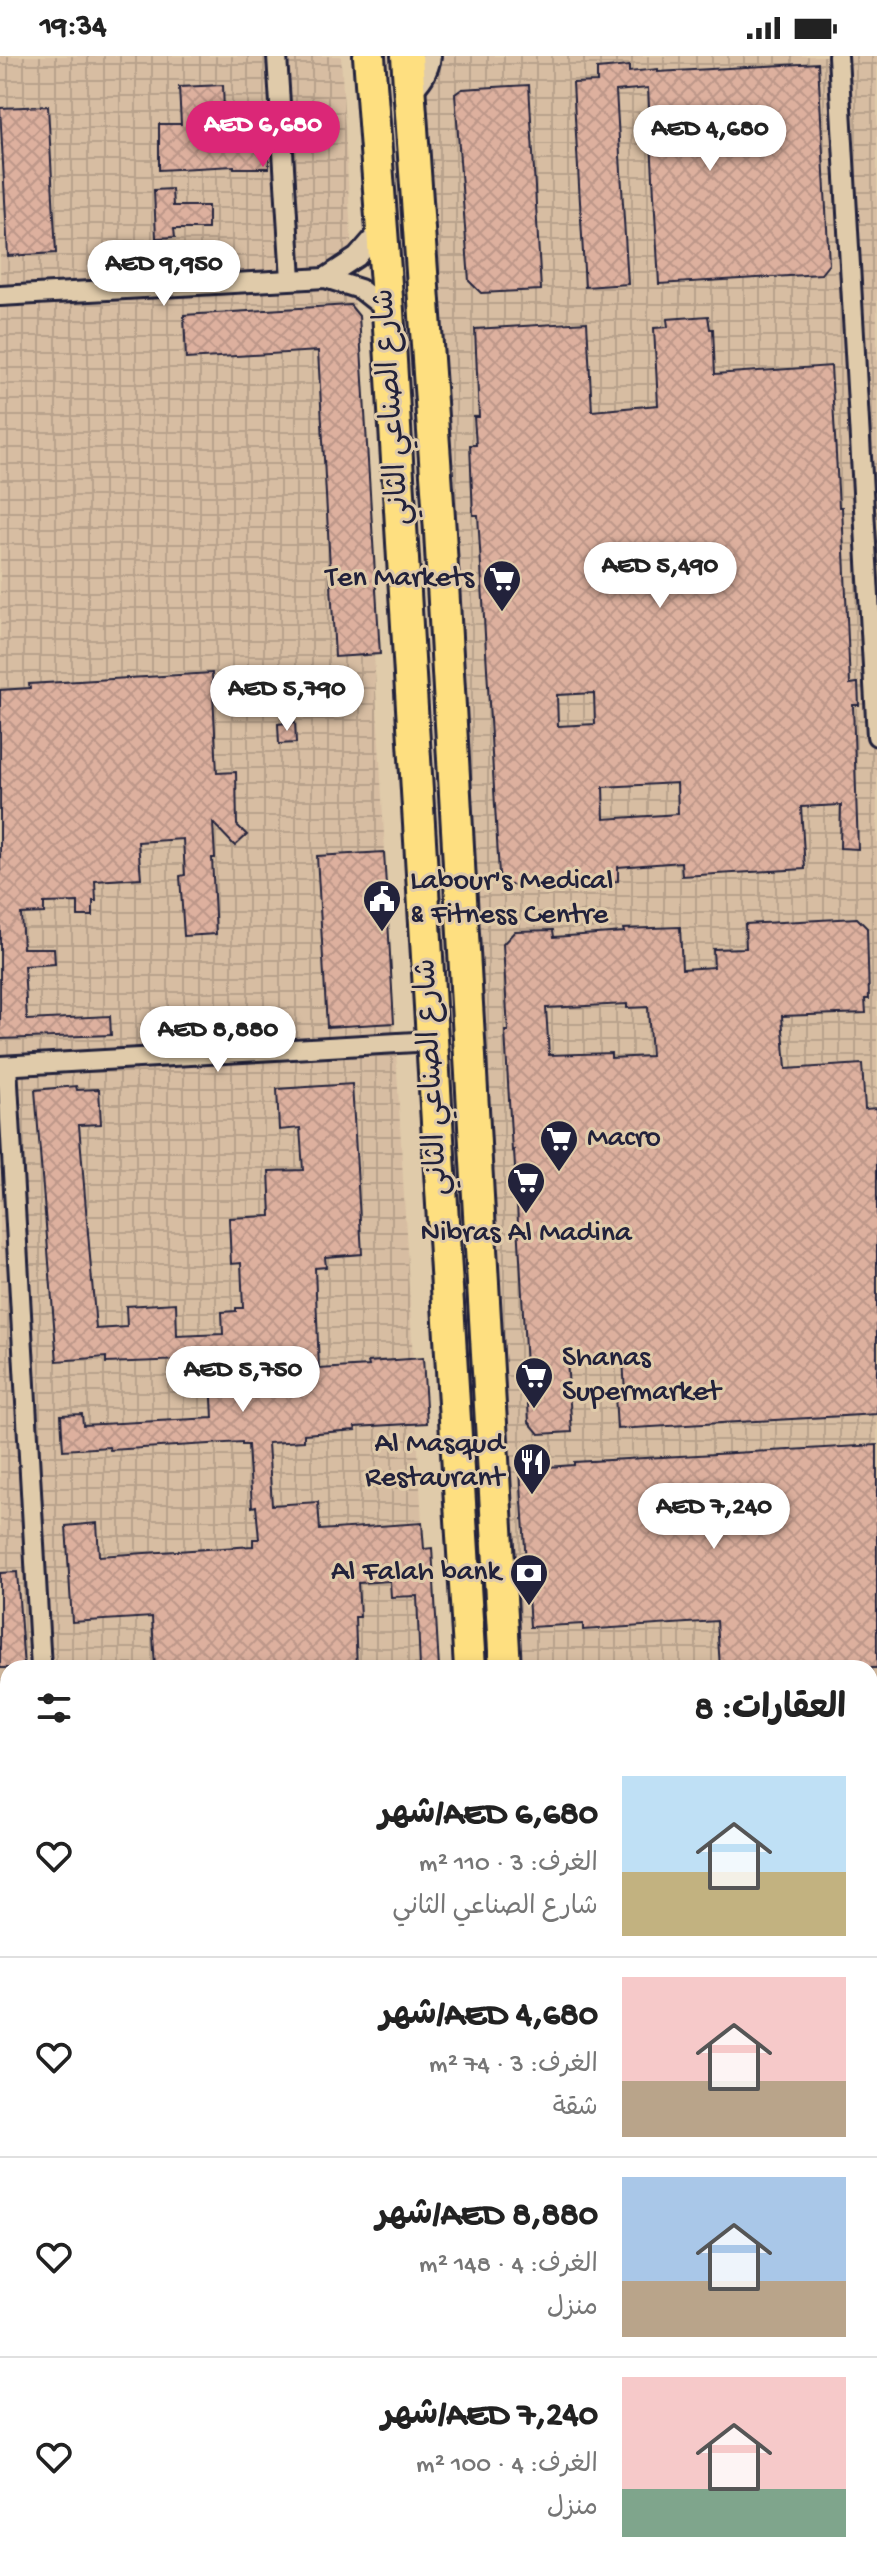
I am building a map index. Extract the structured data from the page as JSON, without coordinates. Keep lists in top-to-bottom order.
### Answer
{
  "streets": {
    "main road": ["شارع الصناعي الثاني"]
  },
  "places": {
    "supermarket": [
      "Ten Markets",
      "Macro",
      "Nibras Al Madina",
      "Shanas Supermarket"
    ],
    "public building": ["Labour's Medical & Fitness Centre"],
    "restaurant": ["Al Masqud Restaurant"],
    "bank": ["Al Falah bank"]
  },
  "page": {
    "status": "19:34",
    "price": [
      "AED 6,680",
      "AED 4,680",
      "AED 9,950",
      "AED 5,490",
      "AED 5,790",
      "AED 8,880",
      "AED 5,750",
      "AED 7,240"
    ],
    "heading": "العقارات: 8",
    "list": [
      {
        "name": "AED 6,680/شهر",
        "note": "الغرف: 3 · 110 m² · شارع الصناعي الثاني"
      },
      {
        "name": "AED 4,680/شهر",
        "note": "الغرف: 3 · 74 m² · شقة"
      },
      {
        "name": "AED 8,880/شهر",
        "note": "الغرف: 4 · 148 m² · منزل"
      },
      {
        "name": "AED 7,240/شهر",
        "note": "الغرف: 4 · 100 m² · منزل"
      }
    ]
  }
}
